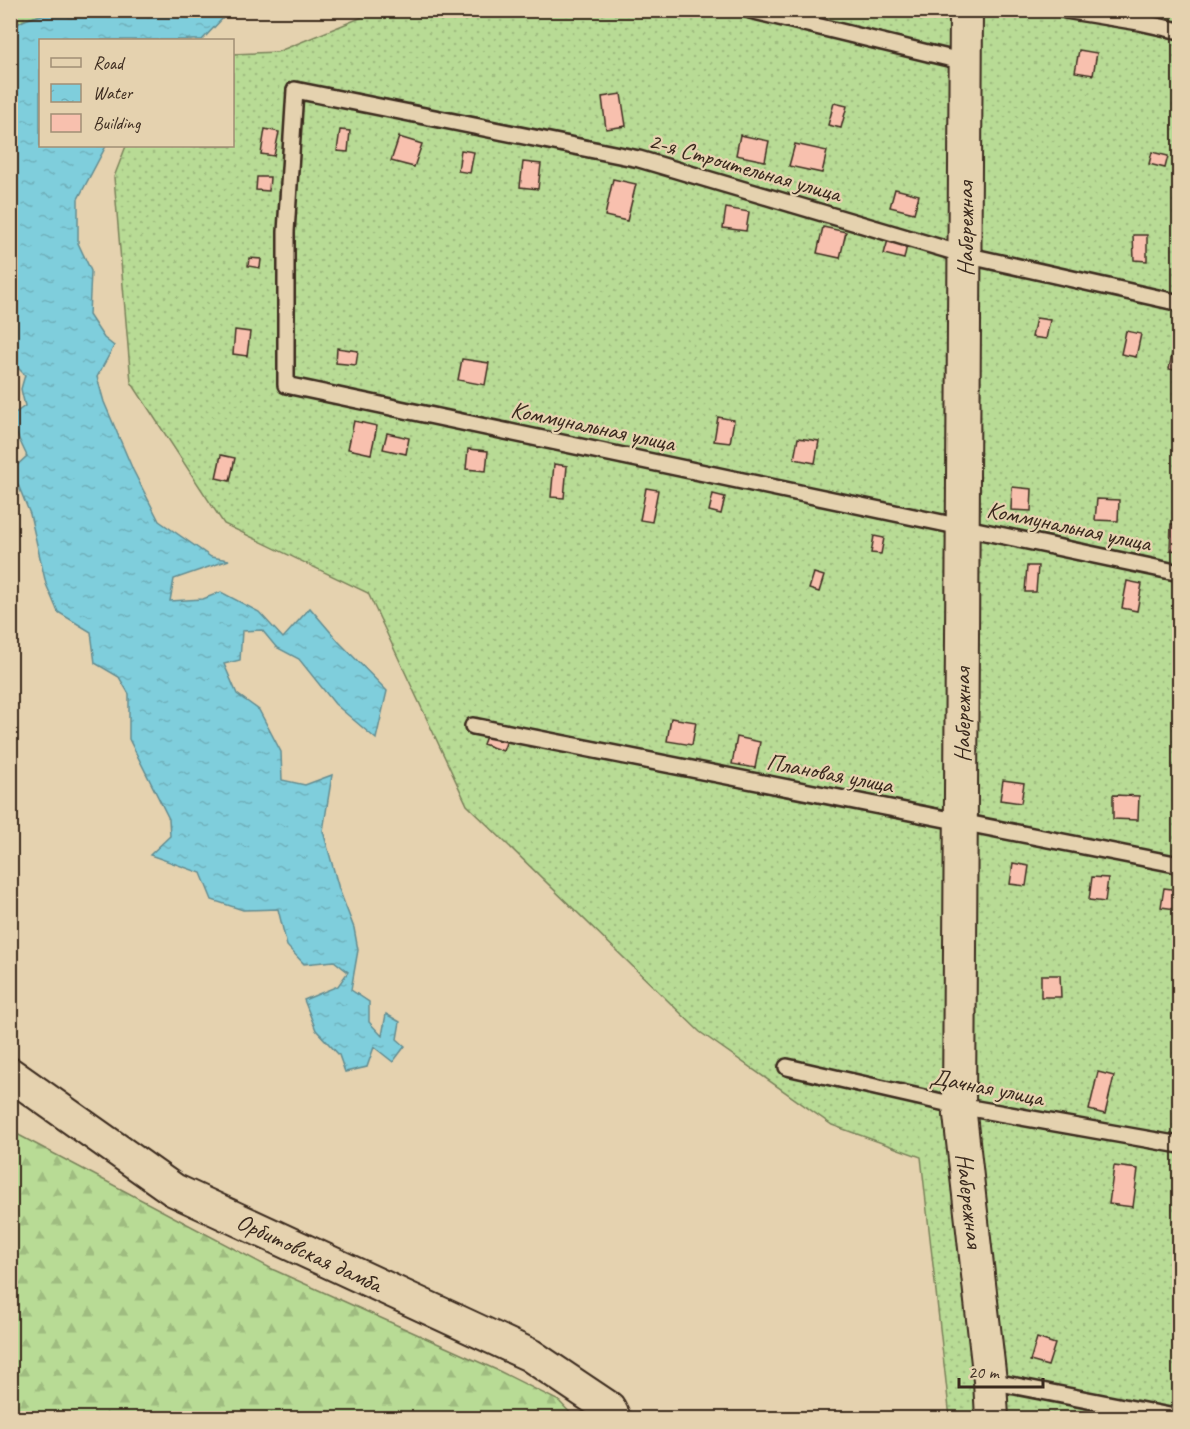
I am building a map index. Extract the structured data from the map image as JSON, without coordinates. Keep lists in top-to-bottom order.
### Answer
{
  "streets": {
    "street": ["Набережная", "Орбитовская дамба"],
    "lane": [
      "2-я Строительная улица",
      "Коммунальная улица",
      "Плановая улица",
      "Дачная улица"
    ]
  },
  "crossings": [
    ["2-я Строительная улица", "Набережная"],
    ["2-я Строительная улица", "Коммунальная улица"],
    ["Набережная", "Коммунальная улица"],
    ["Набережная", "Плановая улица"],
    ["Набережная", "Дачная улица"]
  ],
  "legend": ["Road", "Water", "Building"],
  "scale_bar": "20 m"
}
